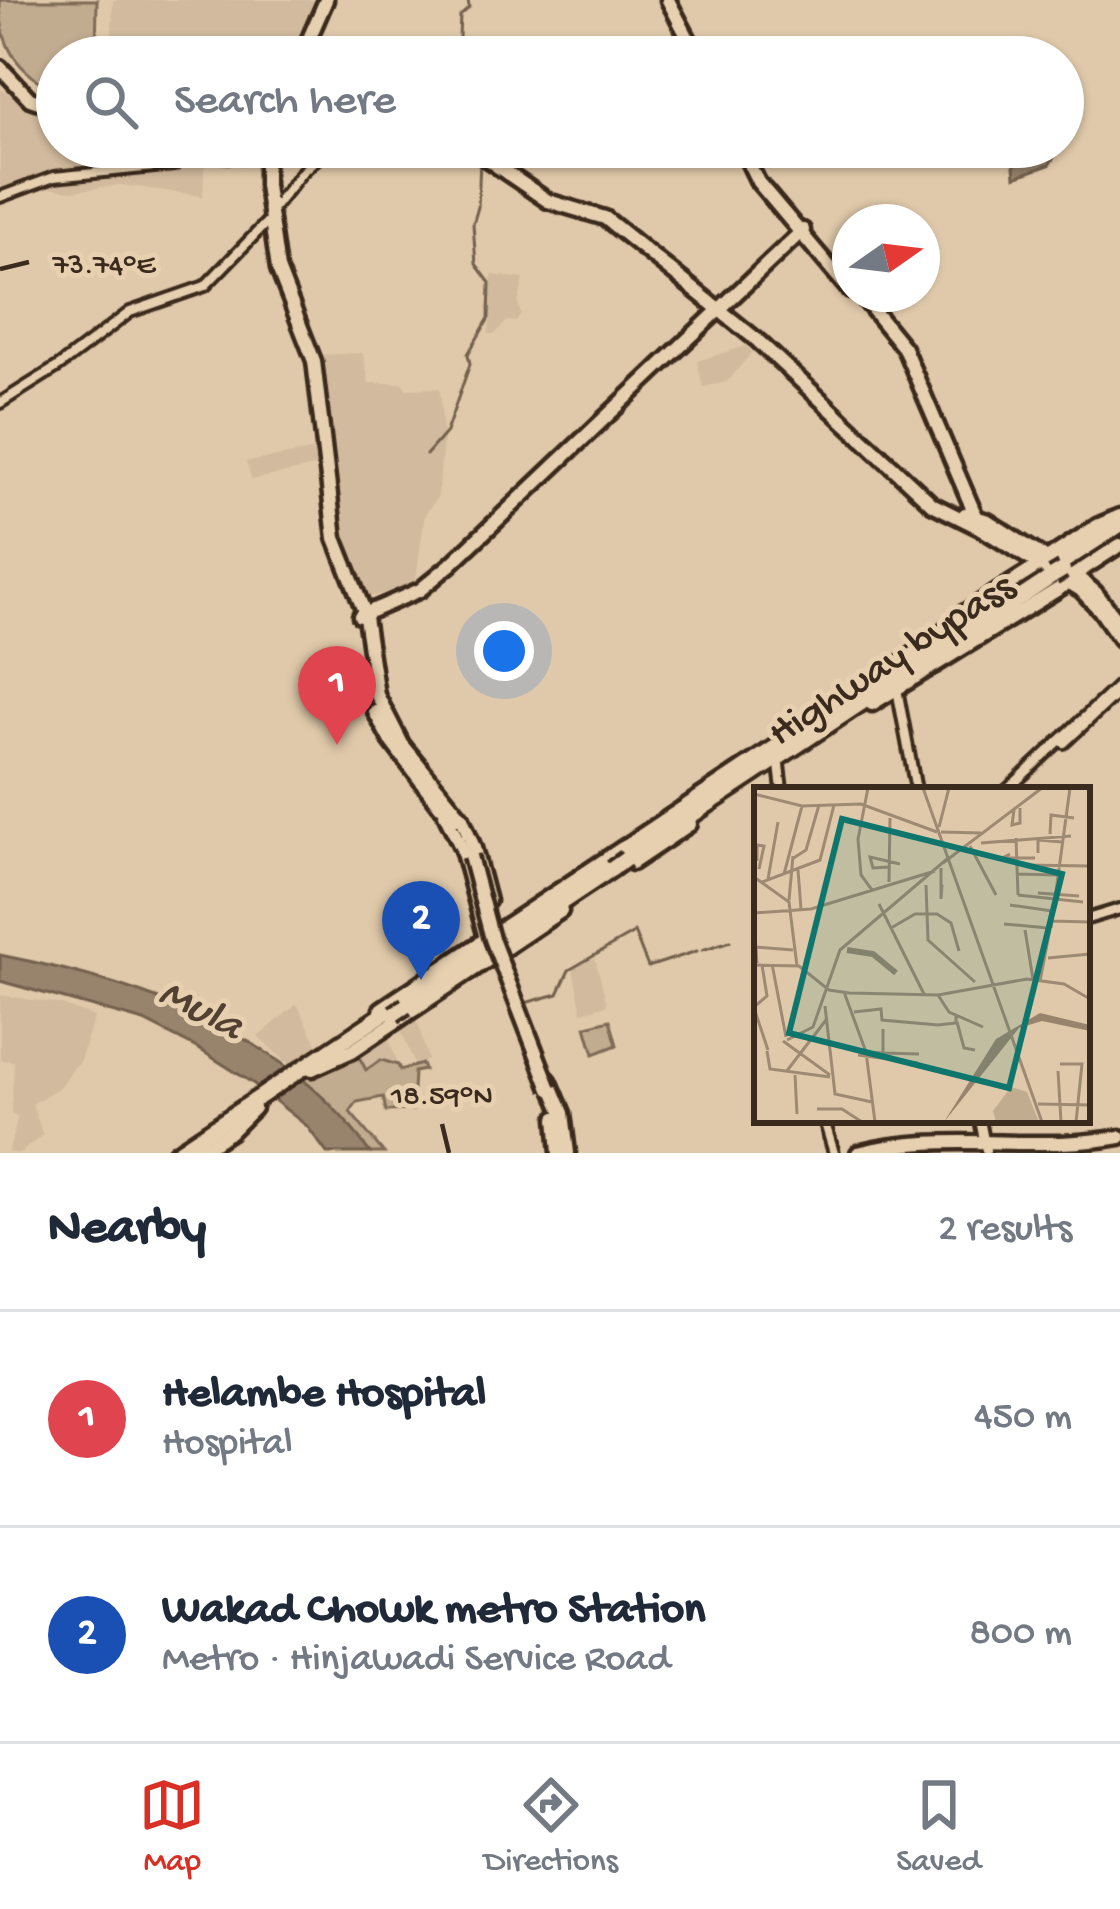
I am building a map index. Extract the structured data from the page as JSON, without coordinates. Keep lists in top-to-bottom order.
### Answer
{
  "streets": {
    "main road": ["Highway bypass"]
  },
  "water": ["Mula"],
  "north": "right",
  "page": {
    "search": "Search here",
    "pins": ["1", "2"],
    "heading": ["Nearby", "2 results"],
    "list": [
      {
        "mark": "1",
        "name": "Helambe Hospital",
        "note": "Hospital",
        "value": "450 m"
      },
      {
        "mark": "2",
        "name": "Wakad Chowk metro Station",
        "note": "Metro · Hinjawadi Service Road",
        "value": "800 m"
      }
    ],
    "nav": ["Map", "Directions", "Saved"]
  },
  "coordinates": ["73.74°E", "18.59°N"]
}
